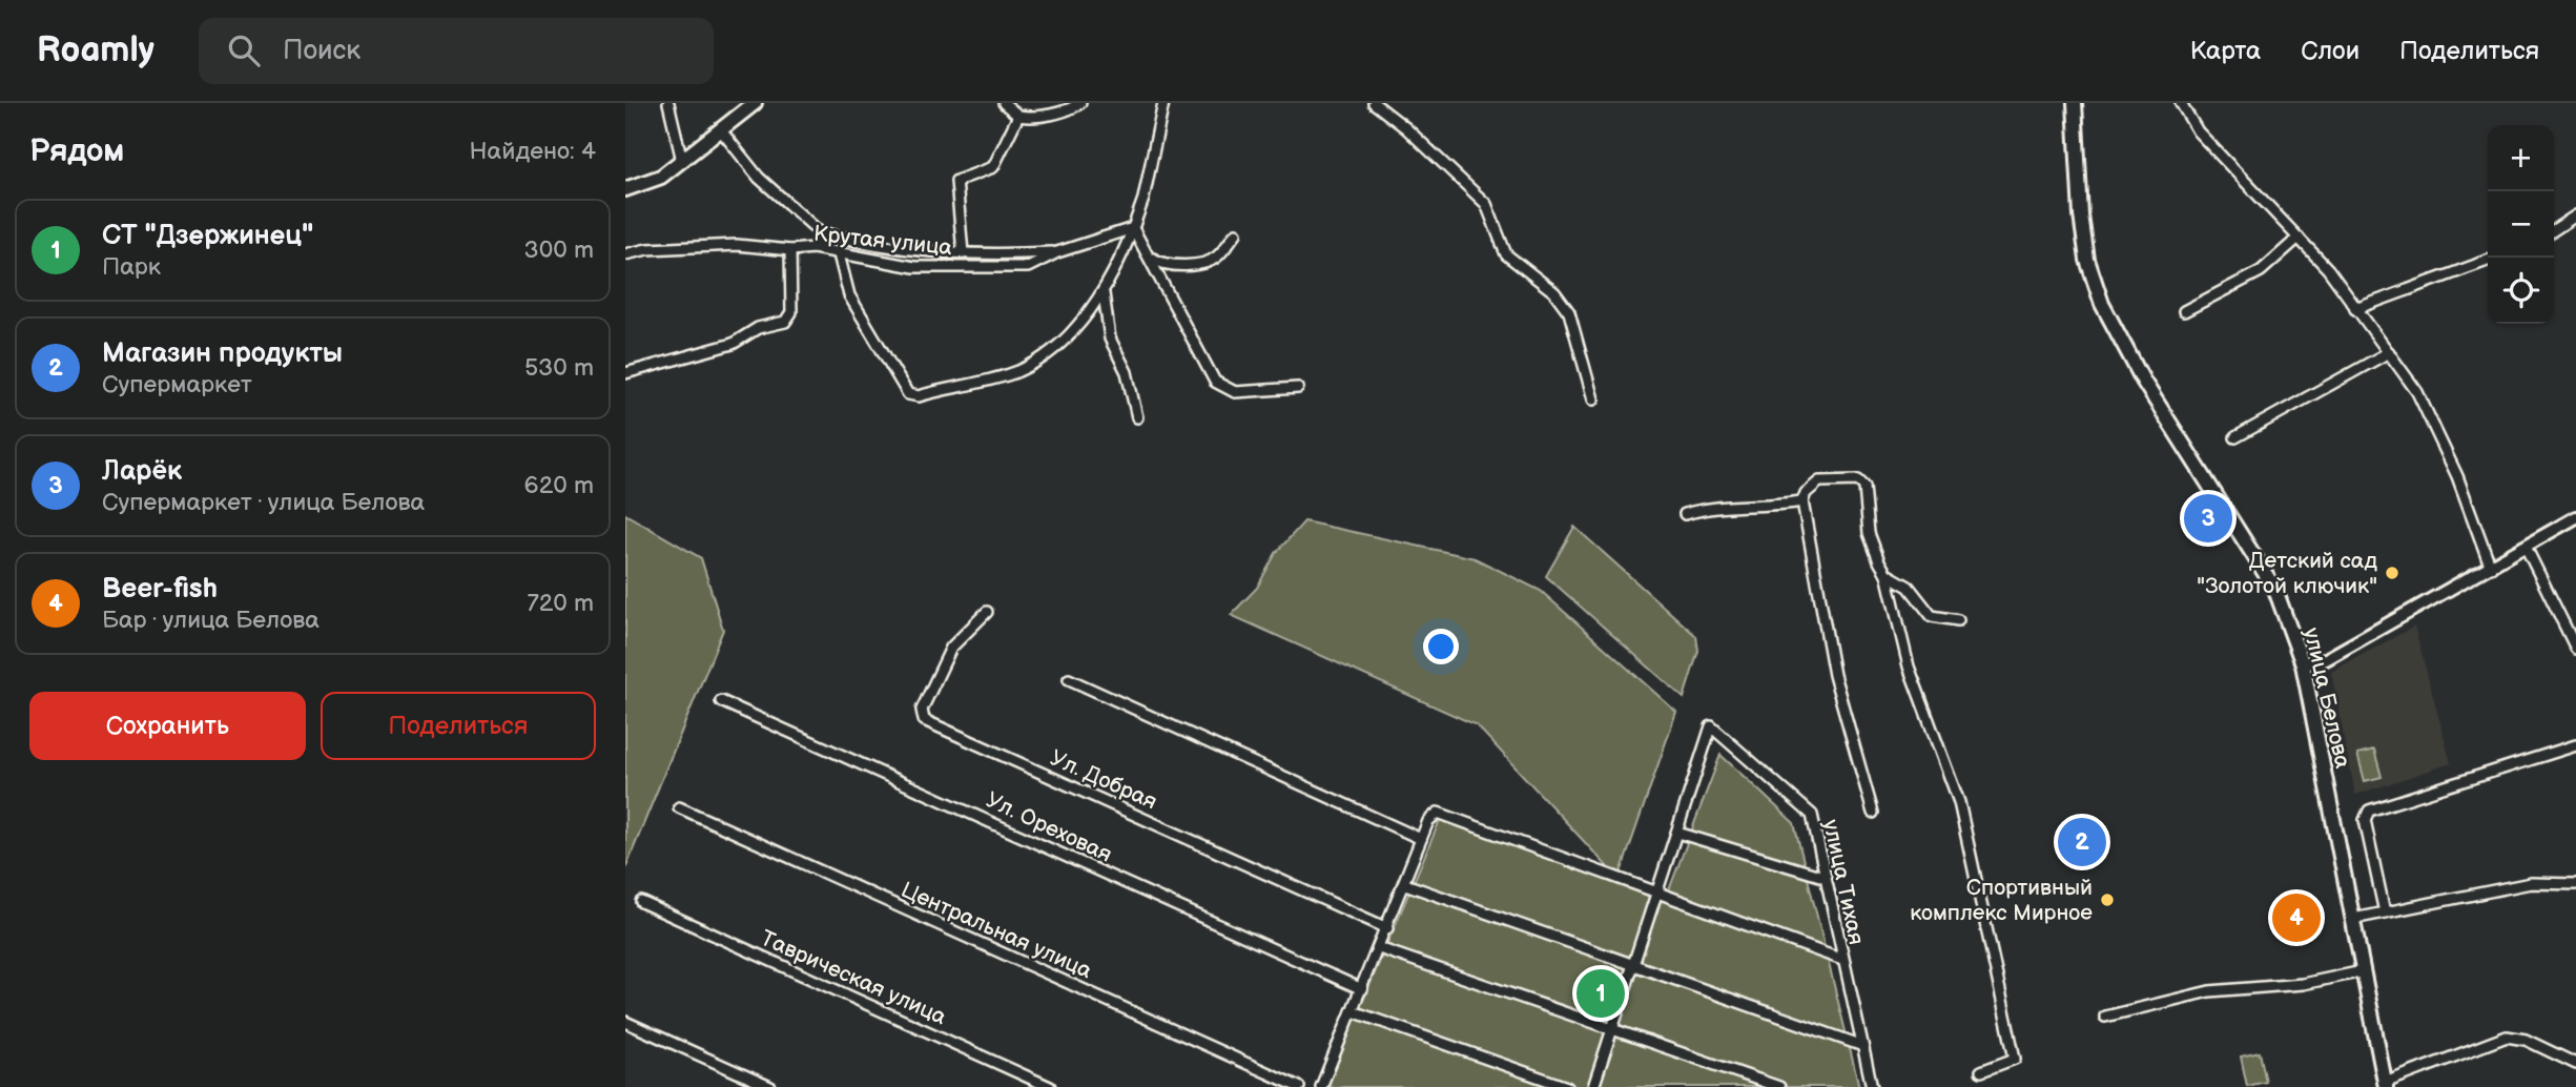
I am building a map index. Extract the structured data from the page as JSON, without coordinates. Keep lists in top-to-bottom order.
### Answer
{
  "streets": {
    "main road": ["улица Белова"],
    "street": [
      "Крутая улица",
      "Ул. Добрая",
      "Ул. Ореховая",
      "улица Тихая",
      "Центральная улица",
      "Таврическая улица"
    ]
  },
  "places": ["Детский сад \"Золотой ключик\"", "Спортивный комплекс Мирное"],
  "page": {
    "header": "Roamly",
    "search": "Поиск",
    "nav": ["Карта", "Слои", "Поделиться"],
    "heading": ["Рядом", "Найдено: 4"],
    "map_buttons": ["+", "−"],
    "list": [
      {
        "mark": "1",
        "name": "СТ \"Дзержинец\"",
        "note": "Парк",
        "value": "300 m"
      },
      {
        "mark": "2",
        "name": "Магазин продукты",
        "note": "Супермаркет",
        "value": "530 m"
      },
      {
        "mark": "3",
        "name": "Ларёк",
        "note": "Супермаркет · улица Белова",
        "value": "620 m"
      },
      {
        "mark": "4",
        "name": "Beer-fish",
        "note": "Бар · улица Белова",
        "value": "720 m"
      }
    ],
    "pins": [
      "3",
      "2",
      "4",
      "1"
    ],
    "buttons": ["Сохранить", "Поделиться"]
  }
}
